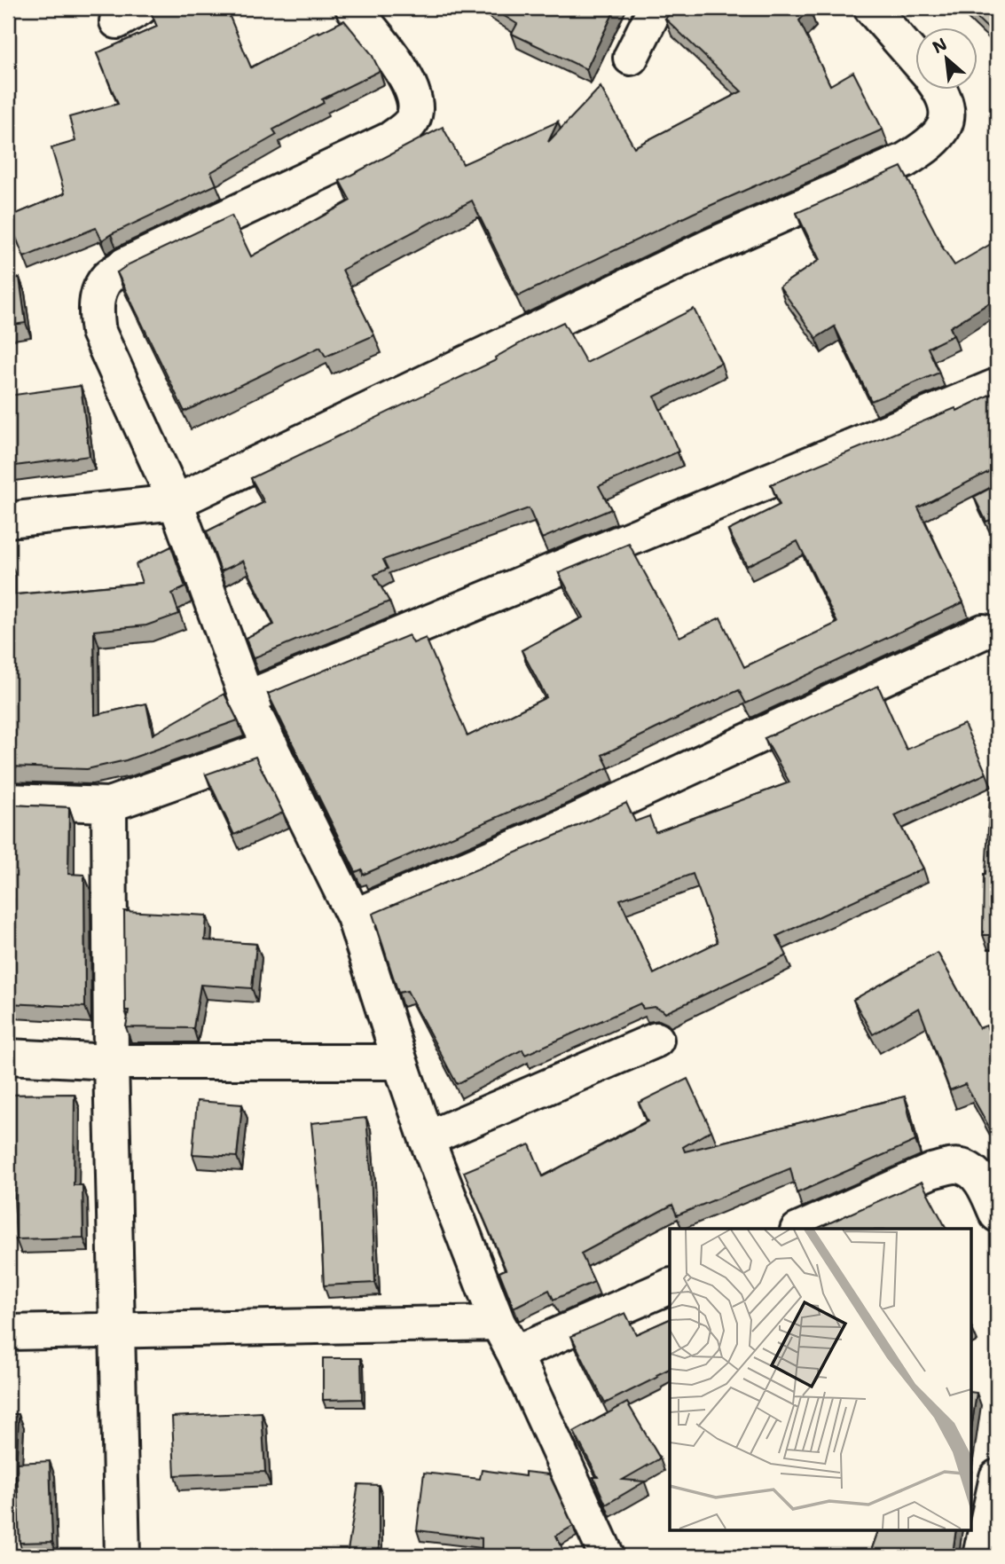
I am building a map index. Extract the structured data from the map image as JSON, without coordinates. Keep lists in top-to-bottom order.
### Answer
{
  "north": "top left"
}
